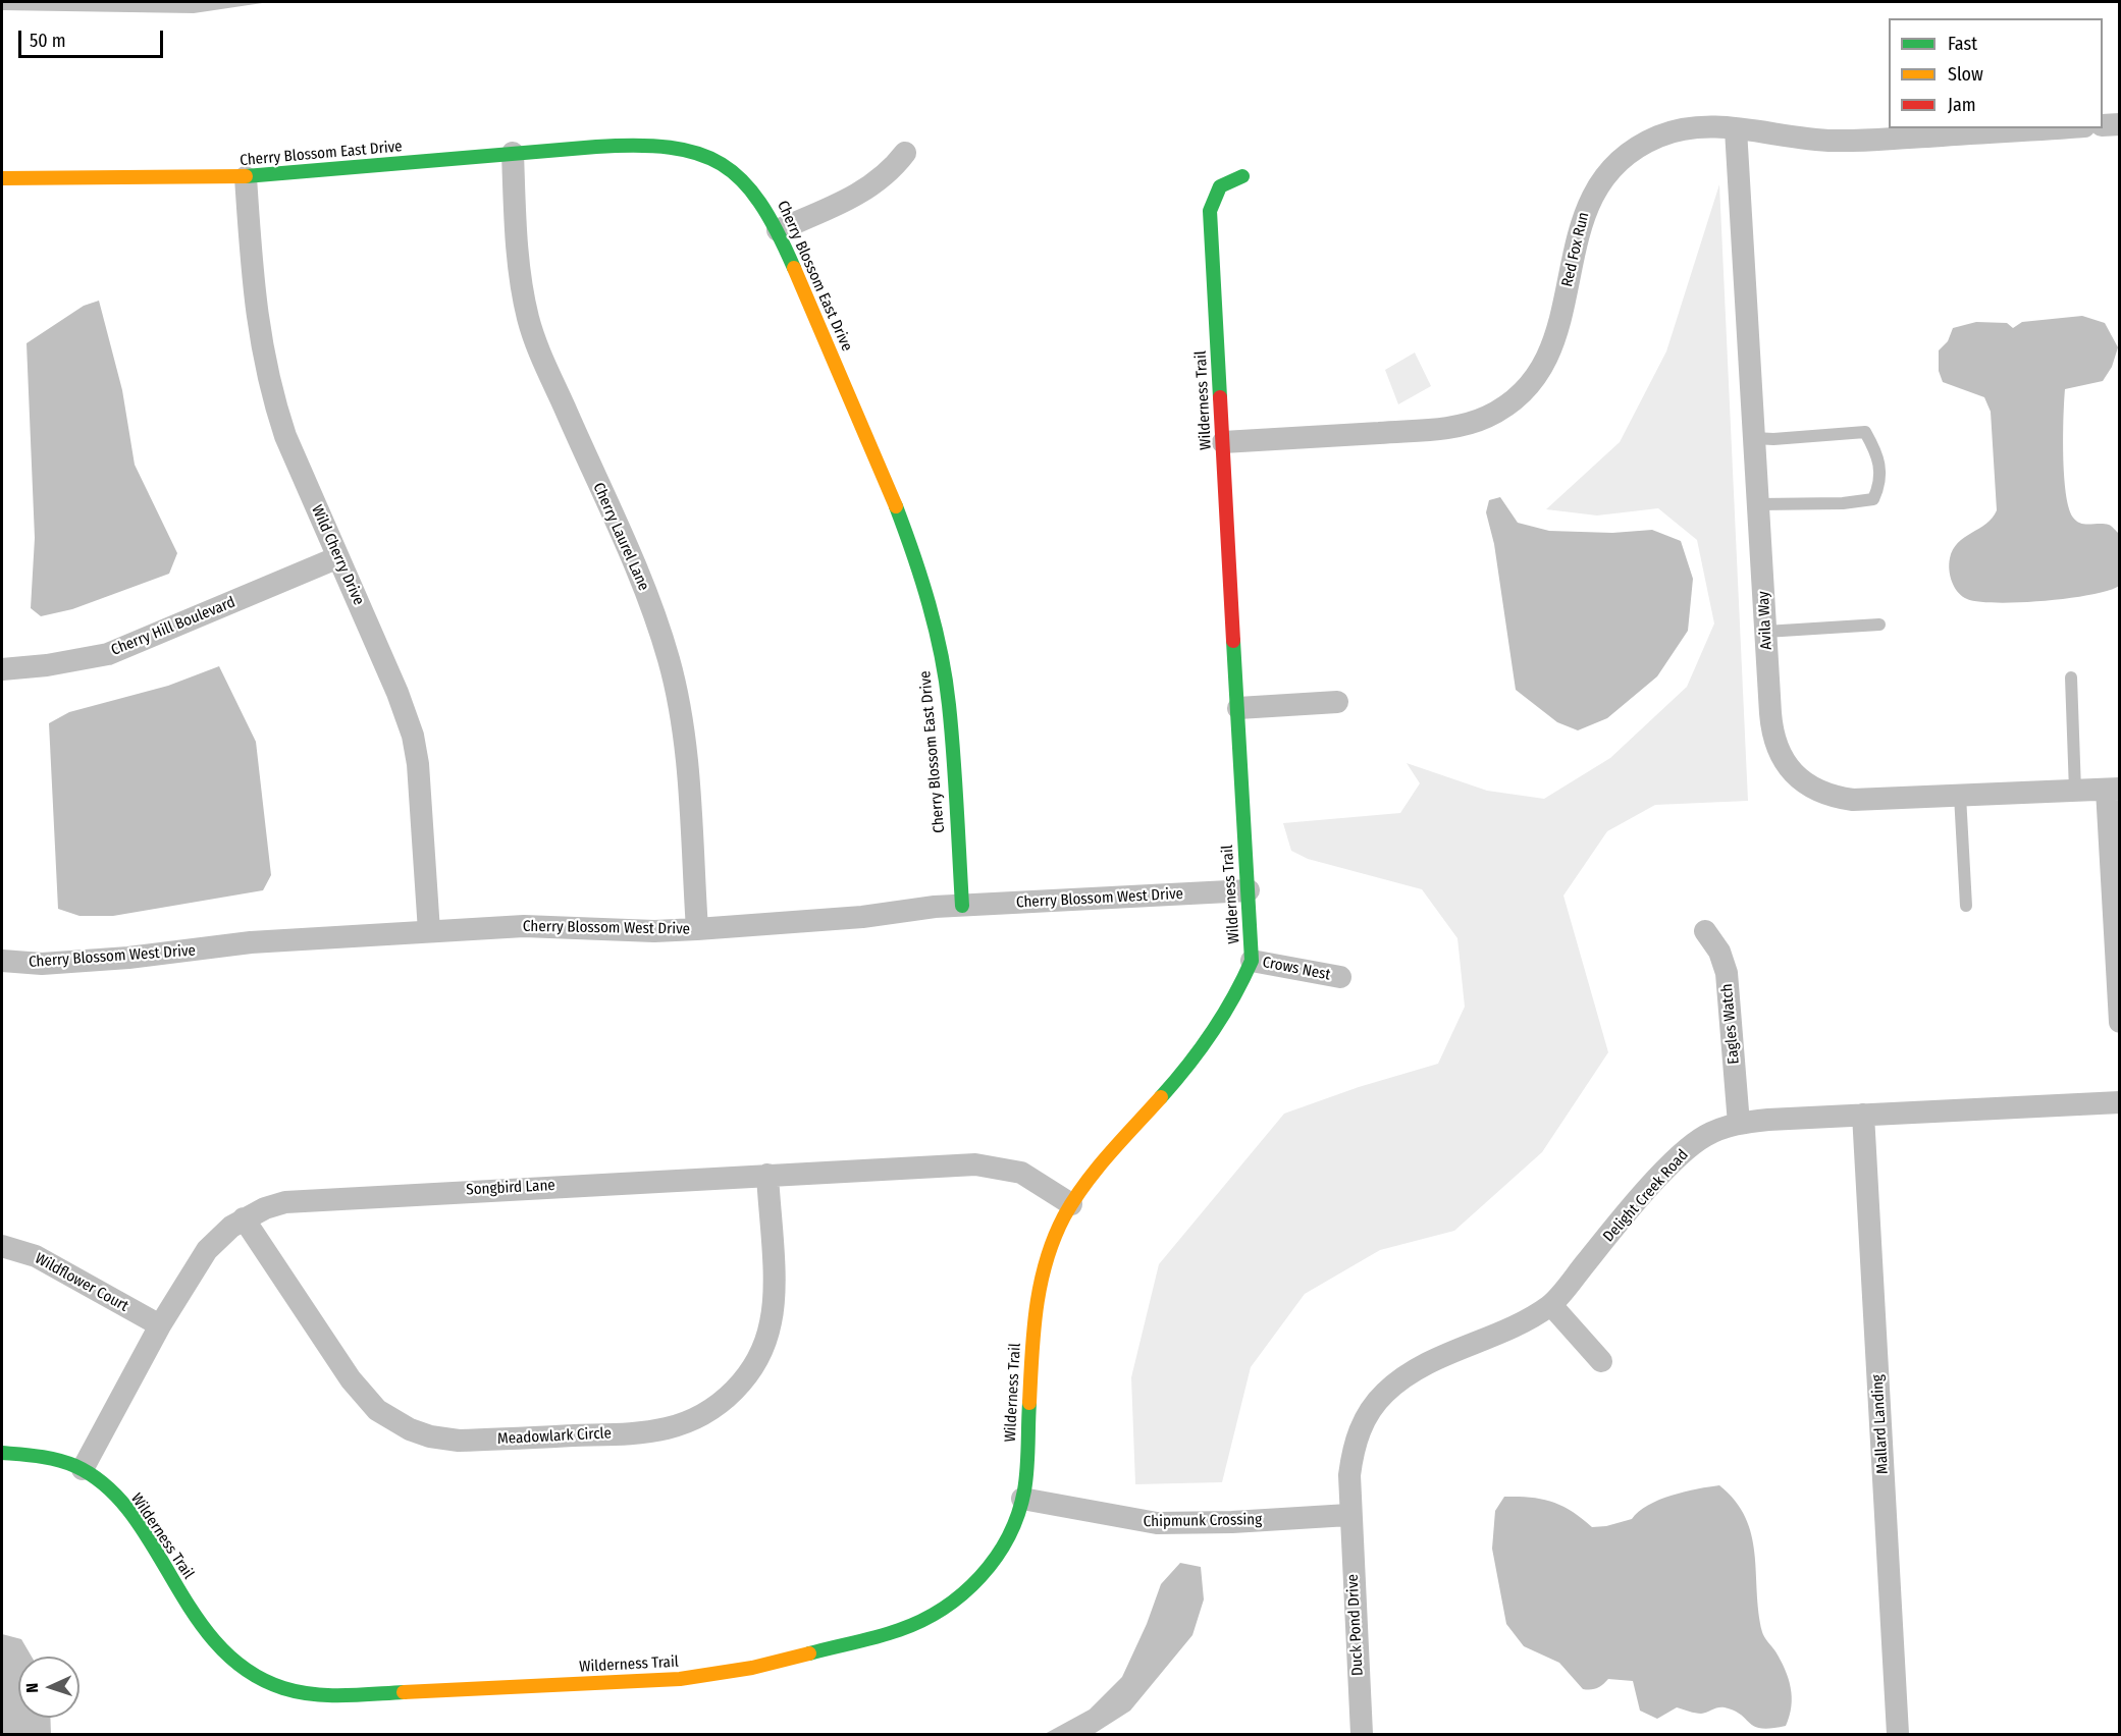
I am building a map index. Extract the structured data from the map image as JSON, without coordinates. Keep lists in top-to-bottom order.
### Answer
{
  "streets": {
    "street": [
      "Cherry Blossom East Drive",
      "Red Fox Run",
      "Wilderness Trail",
      "Cherry Laurel Lane",
      "Wild Cherry Drive",
      "Avila Way",
      "Cherry Hill Boulevard",
      "Cherry Blossom West Drive",
      "Crows Nest",
      "Eagles Watch",
      "Songbird Lane",
      "Delight Creek Road",
      "Wildflower Court",
      "Mallard Landing",
      "Meadowlark Circle",
      "Chipmunk Crossing",
      "Duck Pond Drive"
    ]
  },
  "crossings": [
    ["Cherry Blossom East Drive", "Cherry Laurel Lane"],
    ["Cherry Blossom East Drive", "Wild Cherry Drive"],
    ["Cherry Blossom East Drive", "Cherry Blossom West Drive"],
    ["Red Fox Run", "Wilderness Trail"],
    ["Red Fox Run", "Avila Way"],
    ["Wilderness Trail", "Cherry Blossom West Drive"],
    ["Wilderness Trail", "Crows Nest"],
    ["Wilderness Trail", "Songbird Lane"],
    ["Wilderness Trail", "Chipmunk Crossing"],
    ["Cherry Laurel Lane", "Cherry Blossom West Drive"],
    ["Wild Cherry Drive", "Cherry Hill Boulevard"],
    ["Wild Cherry Drive", "Cherry Blossom West Drive"],
    ["Eagles Watch", "Delight Creek Road"],
    ["Songbird Lane", "Wildflower Court"],
    ["Songbird Lane", "Meadowlark Circle"],
    ["Delight Creek Road", "Mallard Landing"],
    ["Delight Creek Road", "Chipmunk Crossing"],
    ["Delight Creek Road", "Duck Pond Drive"],
    ["Chipmunk Crossing", "Duck Pond Drive"]
  ],
  "legend": ["Fast", "Slow", "Jam"],
  "scale_bar": "50 m",
  "north": "left"
}
